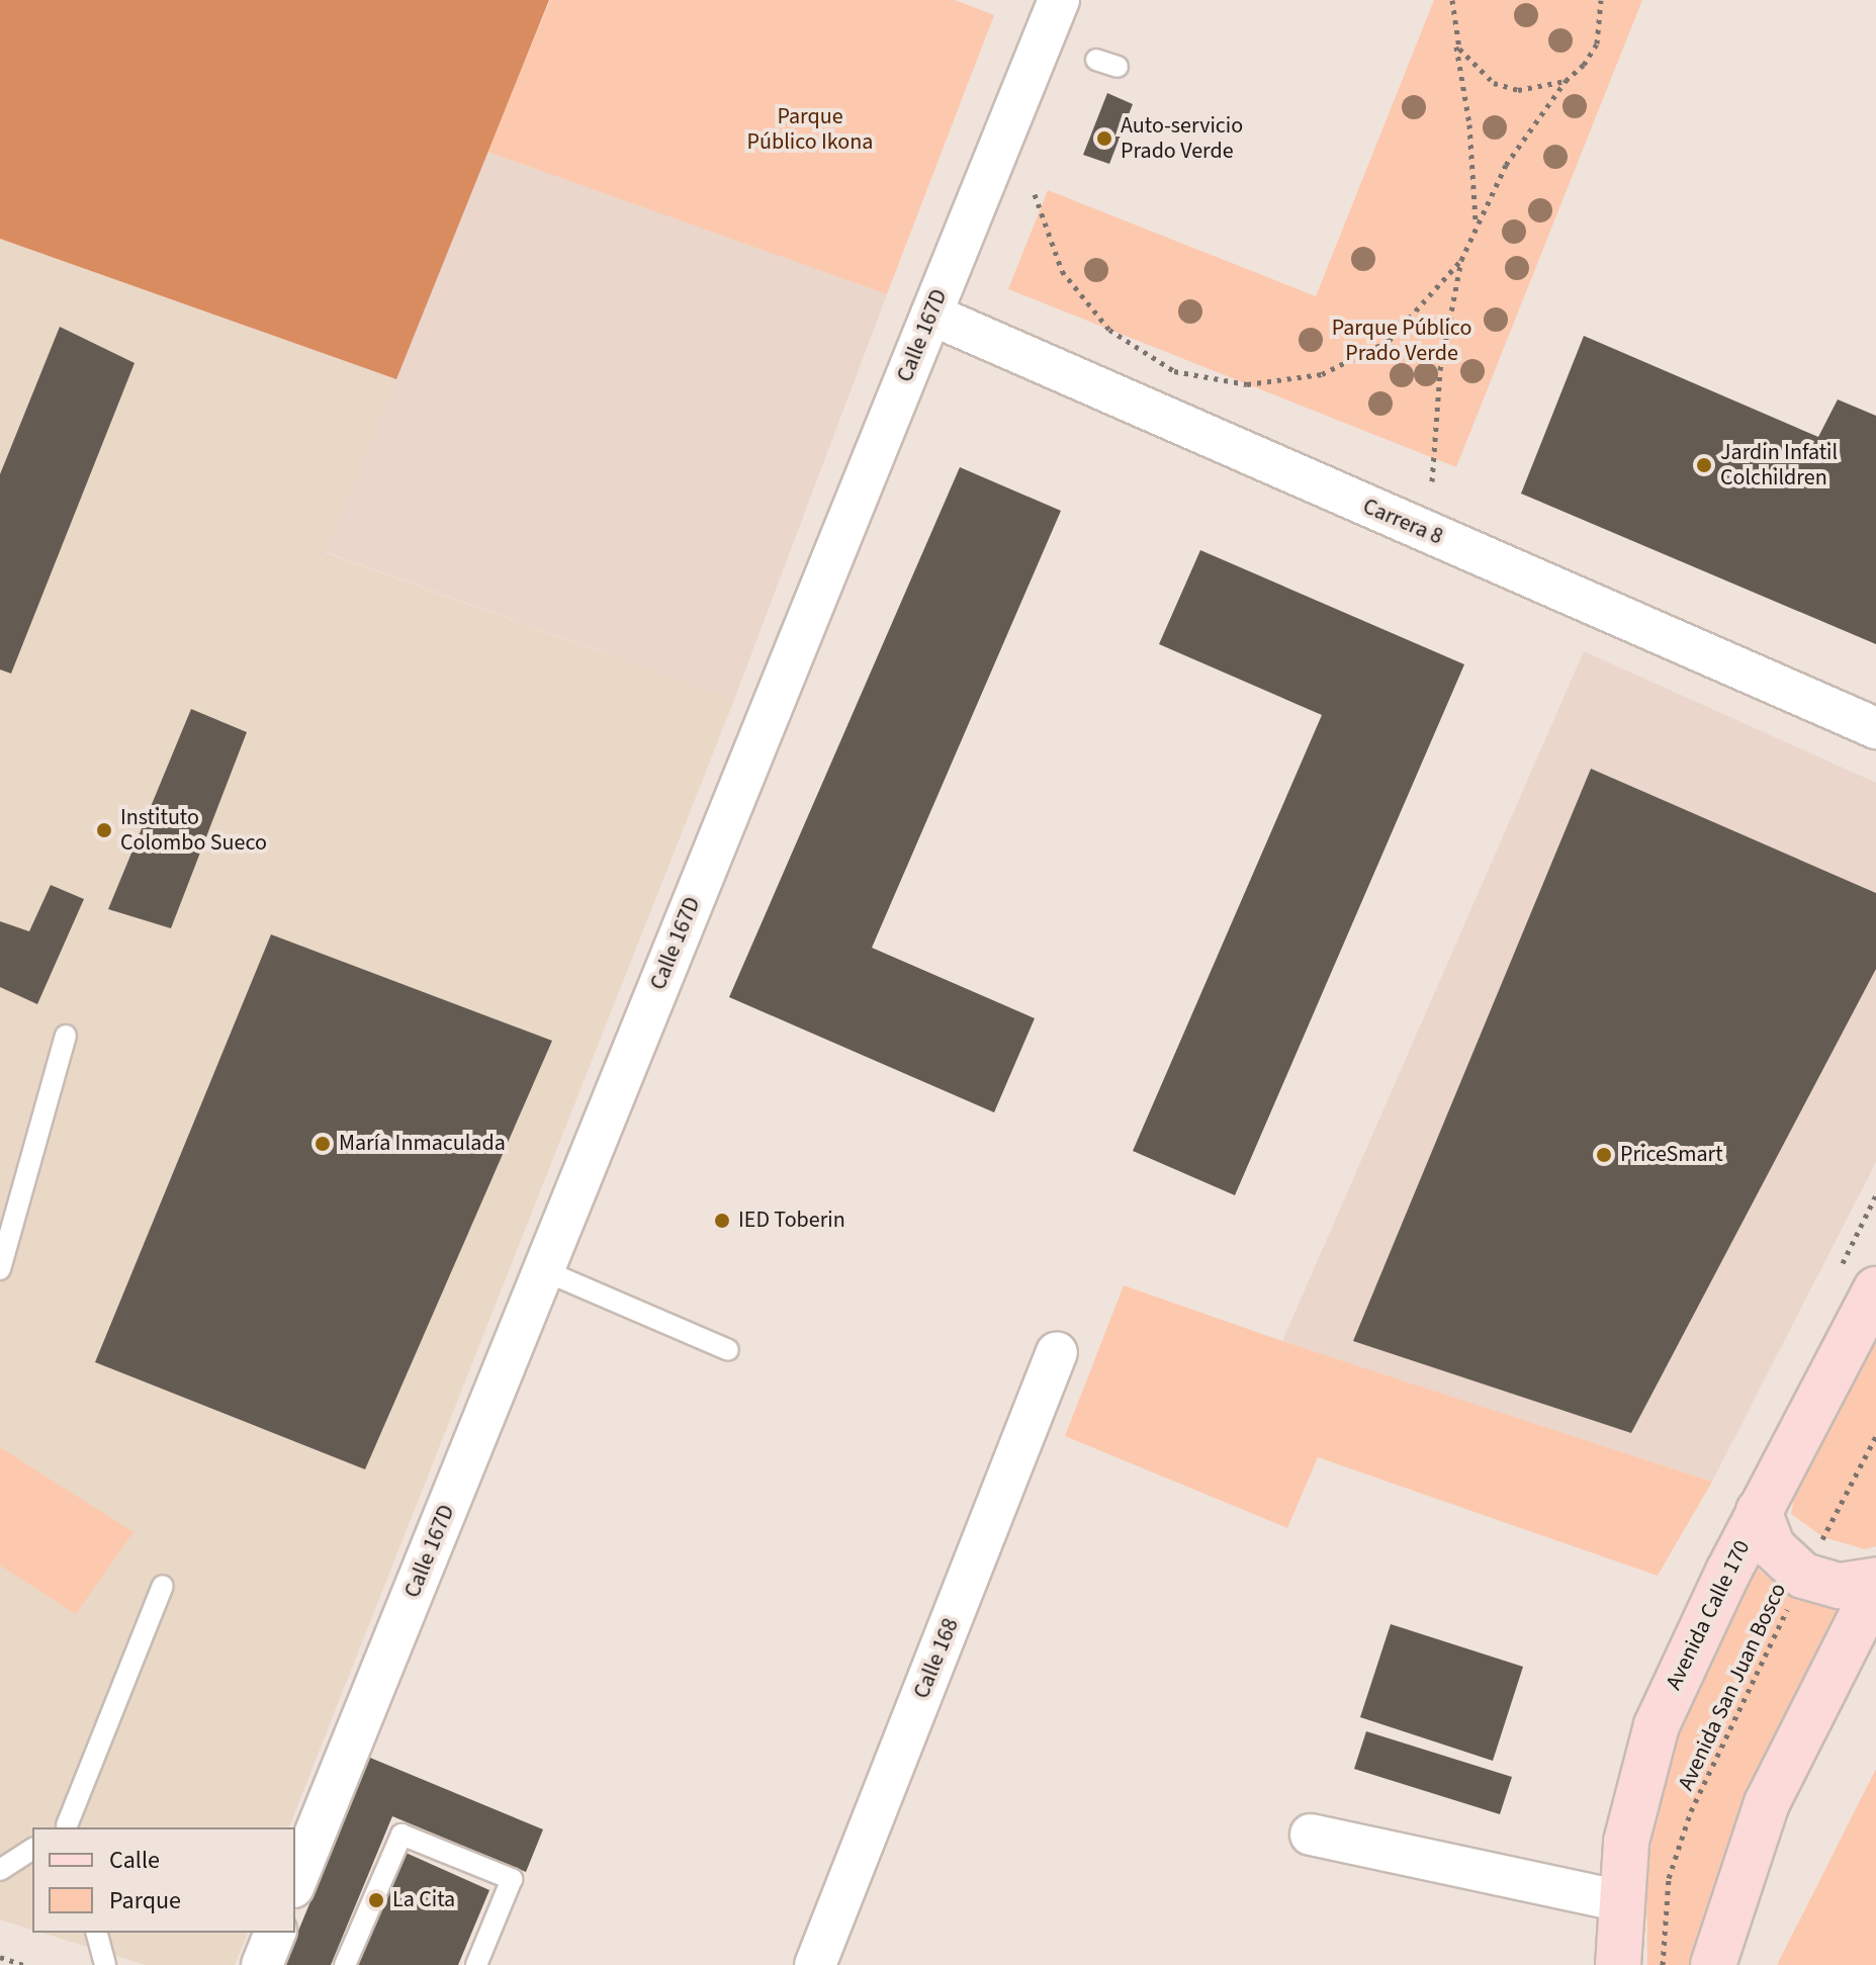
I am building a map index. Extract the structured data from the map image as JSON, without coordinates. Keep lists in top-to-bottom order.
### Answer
{
  "streets": {
    "main road": ["Avenida Calle 170"],
    "street": ["Calle 167D", "Carrera 8", "Calle 168"],
    "path": ["Avenida San Juan Bosco"]
  },
  "crossings": [
    ["Calle 167D", "Carrera 8"]
  ],
  "parks": ["Parque Público Ikona", "Parque Público Prado Verde"],
  "places": [
    "Auto-servicio Prado Verde",
    "Jardin Infatil Colchildren",
    "Instituto Colombo Sueco",
    "María Inmaculada",
    "PriceSmart",
    "IED Toberin",
    "La Cita"
  ],
  "legend": ["Calle", "Parque"]
}
